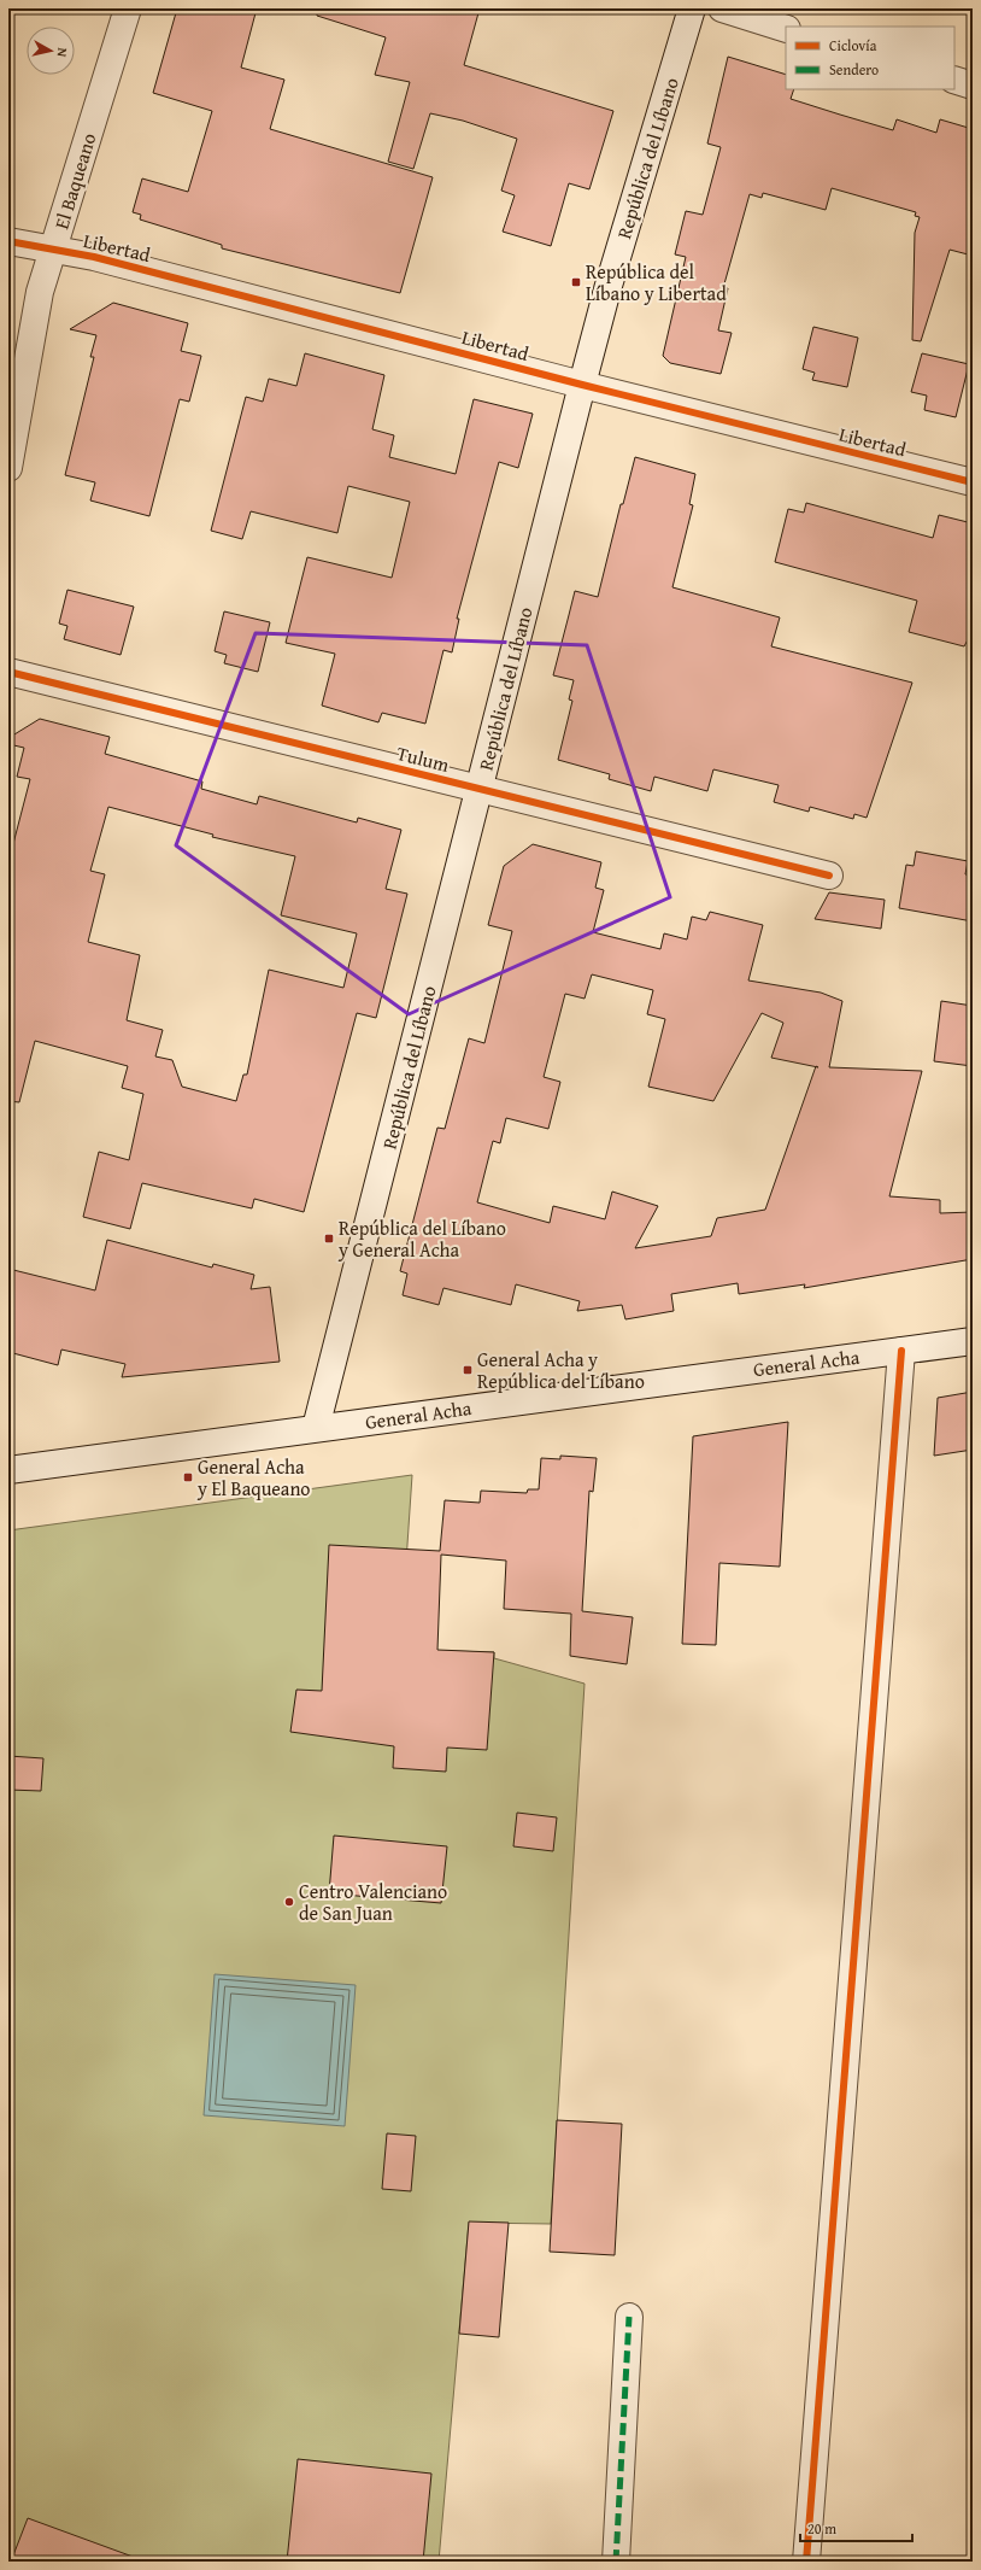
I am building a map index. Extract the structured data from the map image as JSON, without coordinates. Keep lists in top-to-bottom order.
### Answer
{
  "streets": {
    "street": [
      "República del Líbano",
      "El Baqueano",
      "Libertad",
      "Tulum",
      "General Acha"
    ]
  },
  "crossings": [
    ["República del Líbano", "Libertad"],
    ["República del Líbano", "Tulum"],
    ["República del Líbano", "General Acha"],
    ["El Baqueano", "Libertad"]
  ],
  "places": {
    "transit": [
      "República del Líbano y Libertad",
      "República del Líbano y General Acha",
      "General Acha y República del Líbano",
      "General Acha y El Baqueano"
    ],
    "other": ["Centro Valenciano de San Juan"]
  },
  "legend": ["Ciclovía", "Sendero"],
  "scale_bar": "20 m",
  "north": "right"
}
